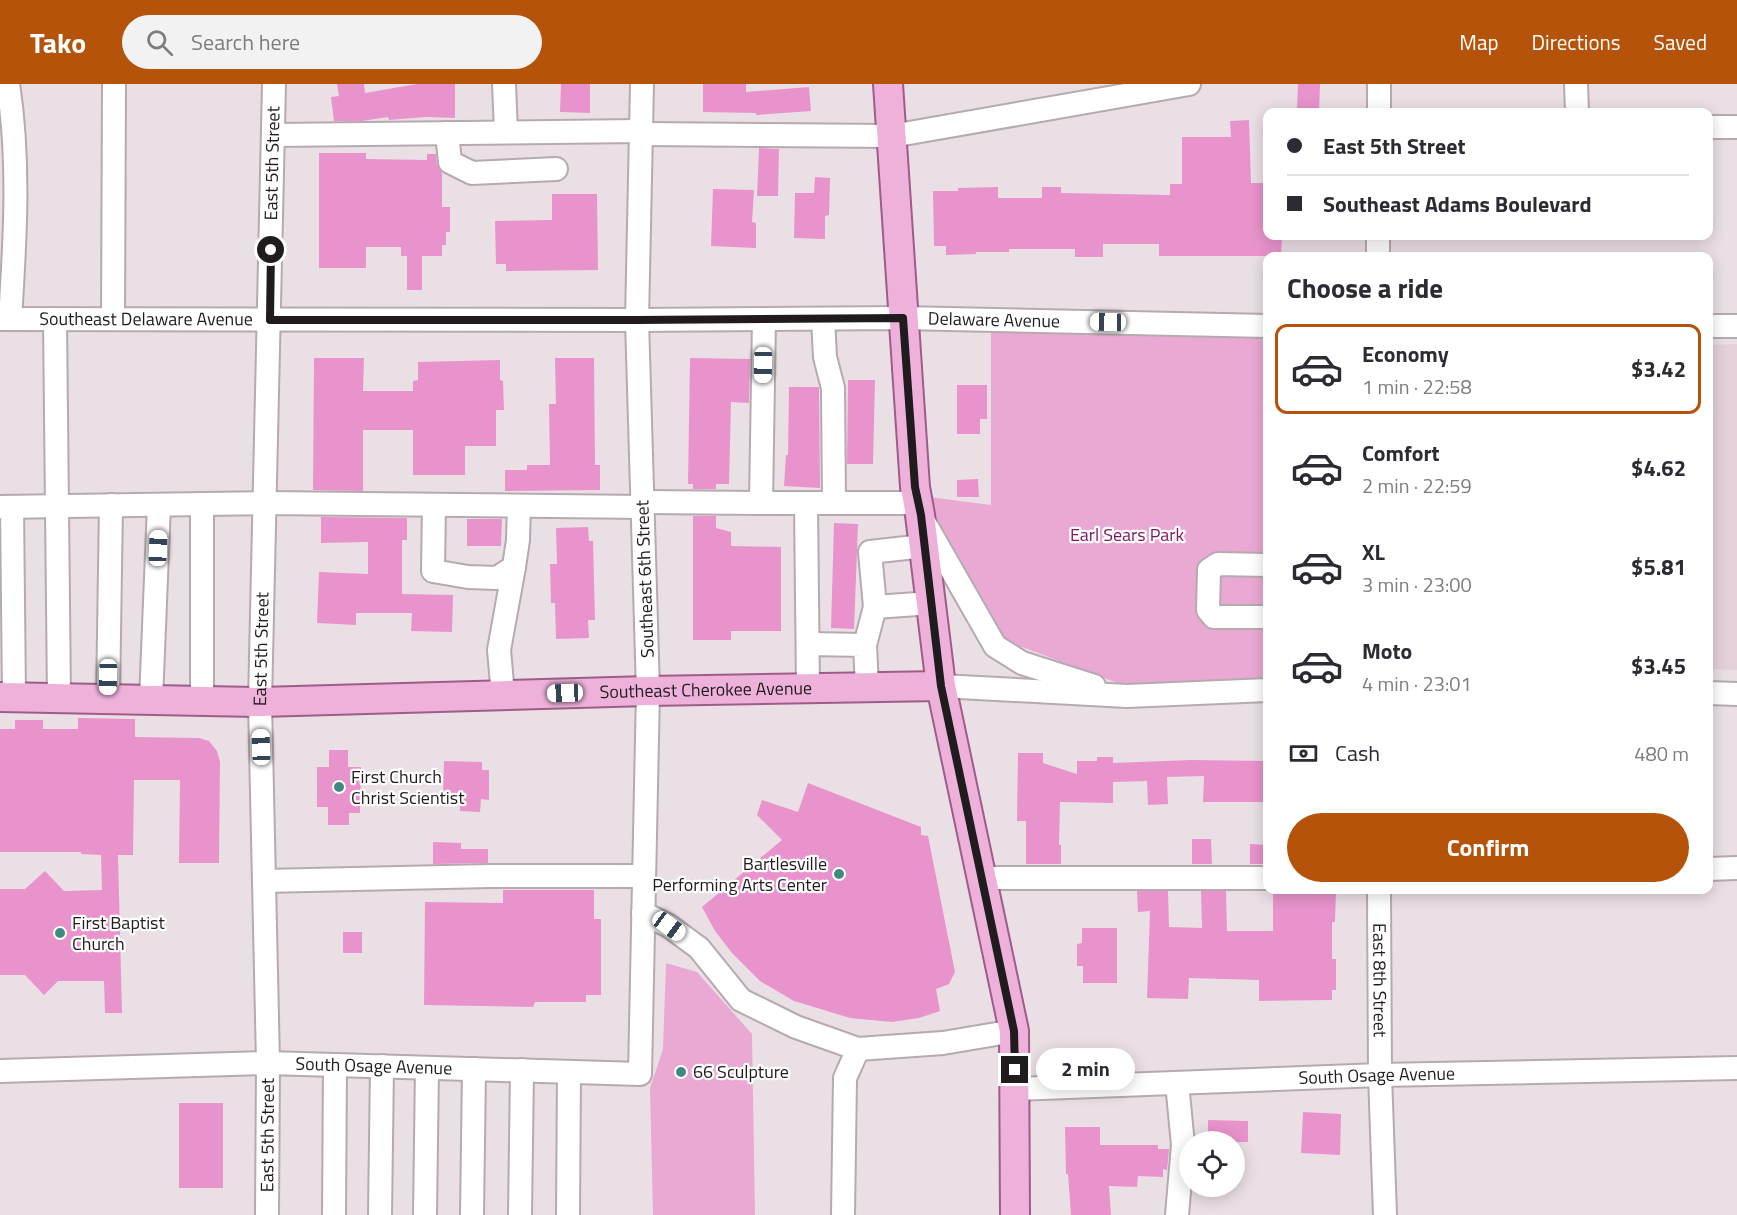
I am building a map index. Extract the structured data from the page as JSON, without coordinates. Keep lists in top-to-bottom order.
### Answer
{
  "streets": {
    "main road": ["Southeast Cherokee Avenue"],
    "street": [
      "East 5th Street",
      "Southeast Delaware Avenue",
      "Delaware Avenue",
      "Southeast 6th Street",
      "East 8th Street",
      "South Osage Avenue"
    ]
  },
  "crossings": [
    ["East 5th Street", "Southeast Delaware Avenue"],
    ["East 5th Street", "Southeast Cherokee Avenue"],
    ["East 5th Street", "South Osage Avenue"],
    ["Southeast Delaware Avenue", "Delaware Avenue"],
    ["Southeast Delaware Avenue", "Southeast 6th Street"],
    ["Southeast 6th Street", "Southeast Cherokee Avenue"],
    ["Southeast 6th Street", "South Osage Avenue"],
    ["East 8th Street", "South Osage Avenue"]
  ],
  "parks": ["Earl Sears Park"],
  "places": [
    "First Church Christ Scientist",
    "Bartlesville Performing Arts Center",
    "First Baptist Church",
    "66 Sculpture"
  ],
  "page": {
    "header": "Tako",
    "search": "Search here",
    "nav": ["Map", "Directions", "Saved"],
    "banner": ["East 5th Street", "Southeast Adams Boulevard"],
    "heading": "Choose a ride",
    "list": [
      {
        "name": "Economy",
        "note": "1 min · 22:58",
        "value": "$3.42"
      },
      {
        "name": "Comfort",
        "note": "2 min · 22:59",
        "value": "$4.62"
      },
      {
        "name": "XL",
        "note": "3 min · 23:00",
        "value": "$5.81"
      },
      {
        "name": "Moto",
        "note": "4 min · 23:01",
        "value": "$3.45"
      }
    ],
    "pay": ["Cash", "480 m"],
    "buttons": "Confirm",
    "bubble": "2 min"
  }
}
